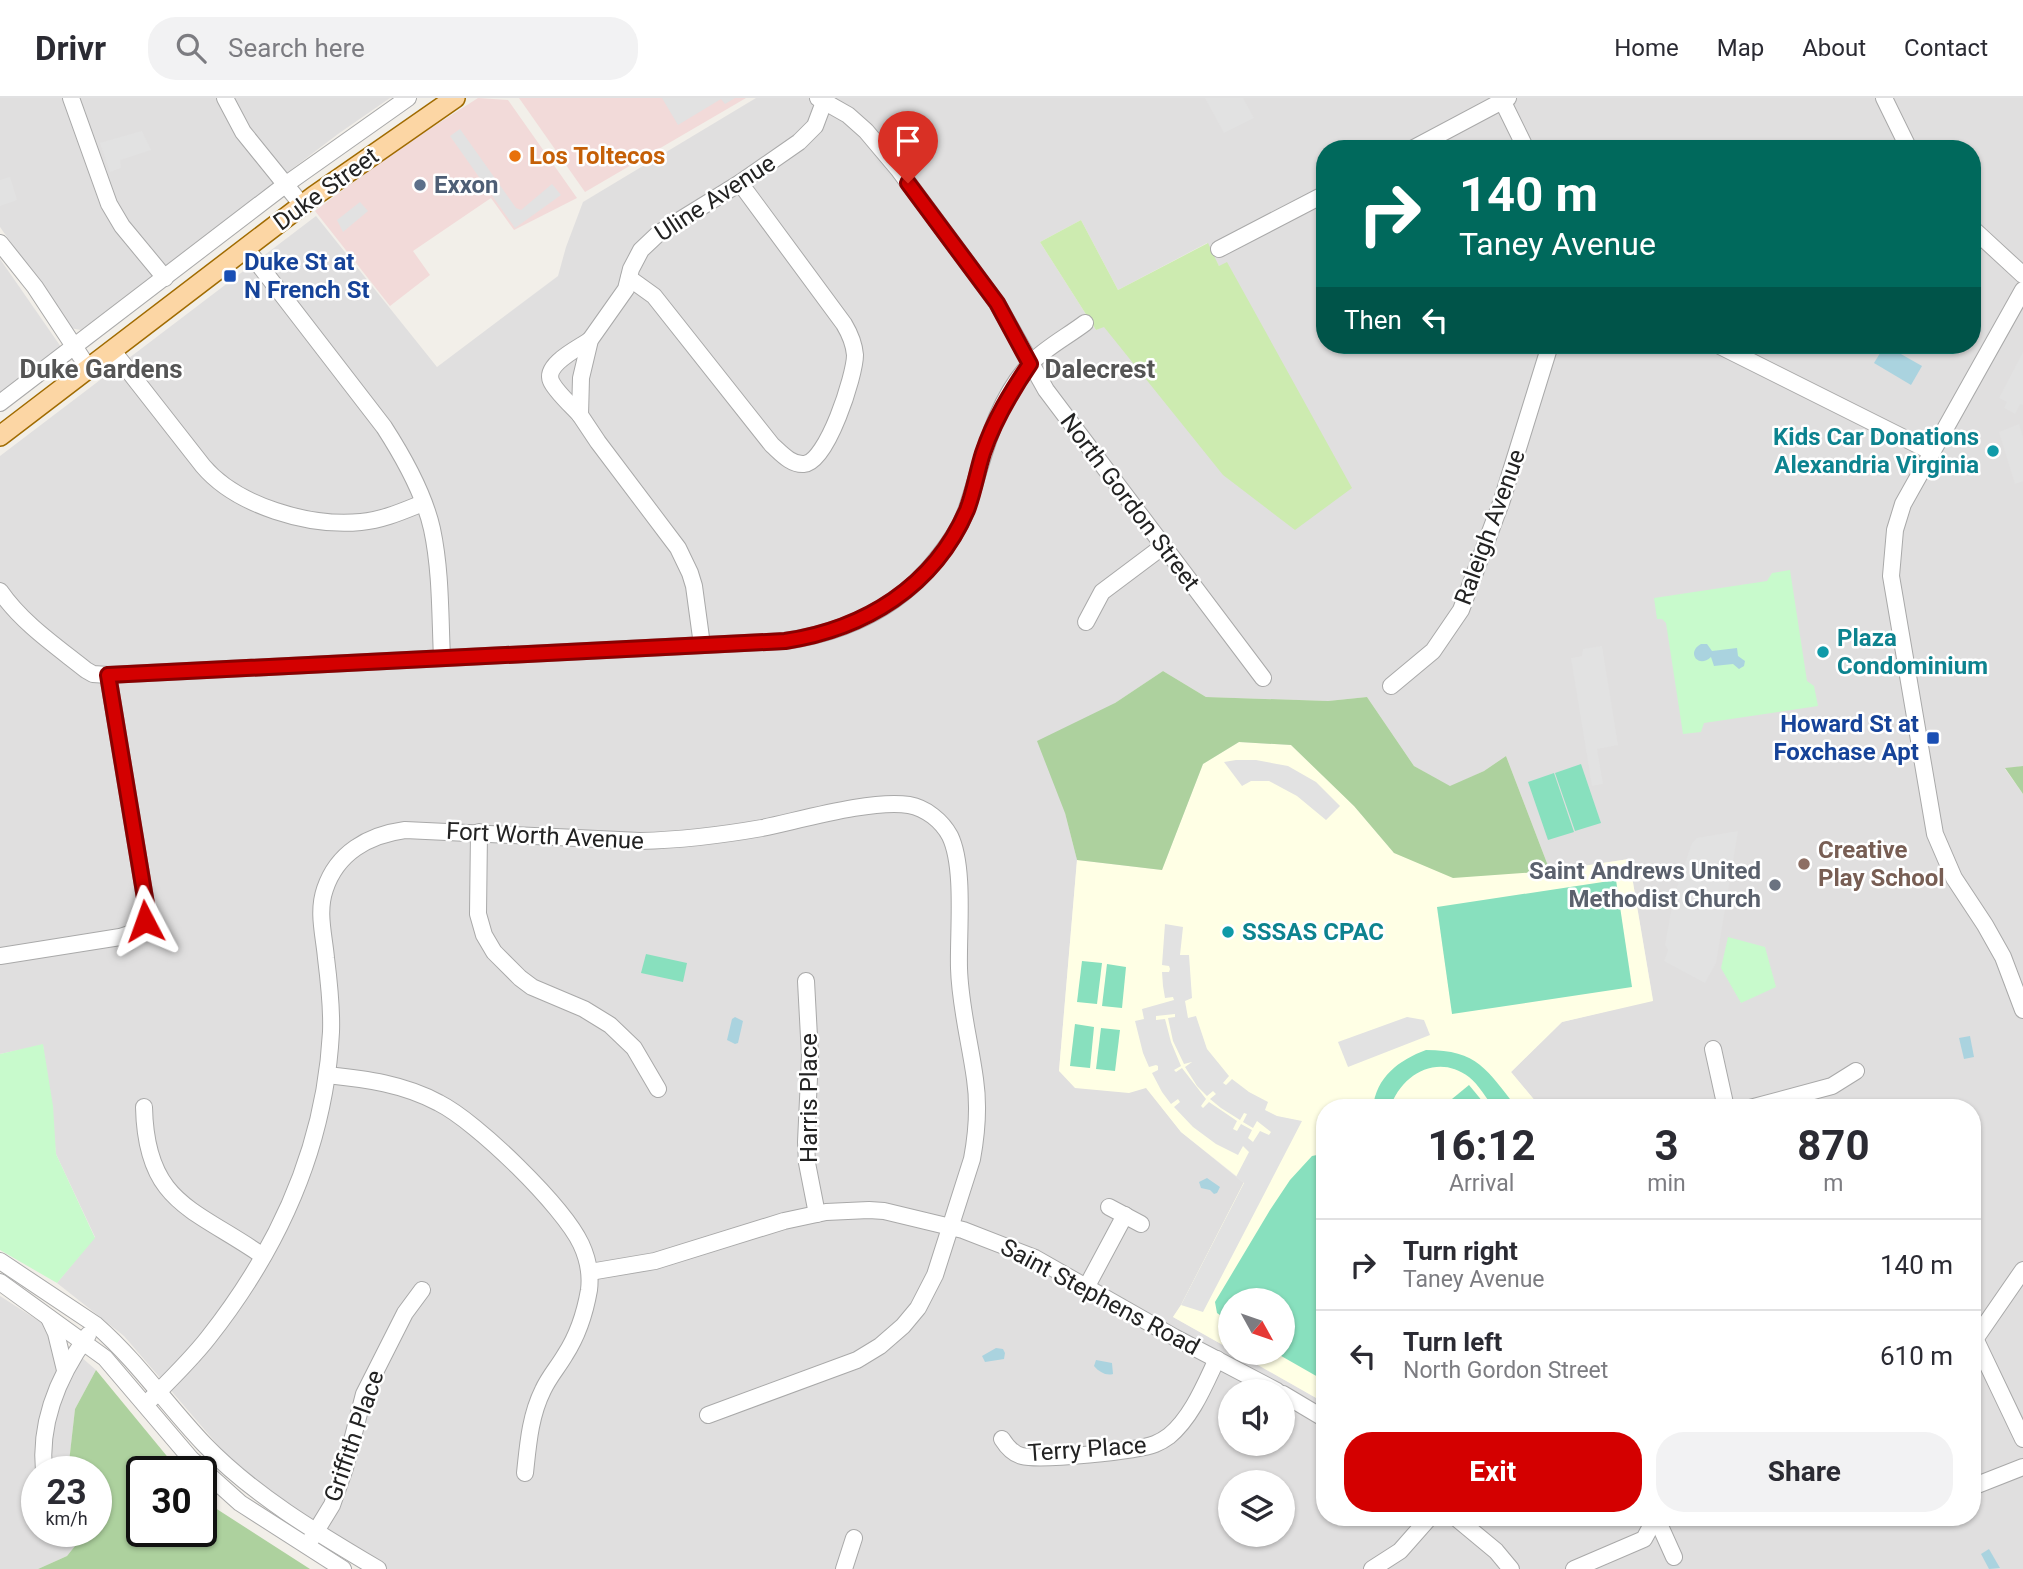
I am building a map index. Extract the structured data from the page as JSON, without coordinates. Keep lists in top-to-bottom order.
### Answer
{
  "streets": {
    "main road": ["Duke Street"],
    "street": [
      "Uline Avenue",
      "North Gordon Street",
      "Raleigh Avenue",
      "Fort Worth Avenue",
      "Harris Place",
      "Saint Stephens Road",
      "Griffith Place",
      "Terry Place"
    ]
  },
  "crossings": [
    ["Uline Avenue", "North Gordon Street"],
    ["Fort Worth Avenue", "Saint Stephens Road"],
    ["Harris Place", "Saint Stephens Road"],
    ["Saint Stephens Road", "Terry Place"]
  ],
  "districts": ["Duke Gardens", "Dalecrest"],
  "places": {
    "other": [
      "Los Toltecos",
      "Exxon",
      "Kids Car Donations Alexandria Virginia",
      "Plaza Condominium",
      "Creative Play School",
      "Saint Andrews United Methodist Church",
      "SSSAS CPAC"
    ],
    "transit": ["Duke St at N French St", "Howard St at Foxchase Apt"]
  },
  "north": "bottom right",
  "page": {
    "header": "Drivr",
    "search": "Search here",
    "nav": [
      "Home",
      "Map",
      "About",
      "Contact"
    ],
    "turn": ["140 m", "Taney Avenue"],
    "then": "Then",
    "eta": [
      "16:12",
      "Arrival",
      "3",
      "min",
      "870",
      "m"
    ],
    "list": [
      {
        "name": "Turn right",
        "note": "Taney Avenue",
        "value": "140 m"
      },
      {
        "name": "Turn left",
        "note": "North Gordon Street",
        "value": "610 m"
      }
    ],
    "buttons": ["Exit", "Share"],
    "speed": "23 km/h",
    "limit": "30"
  }
}
